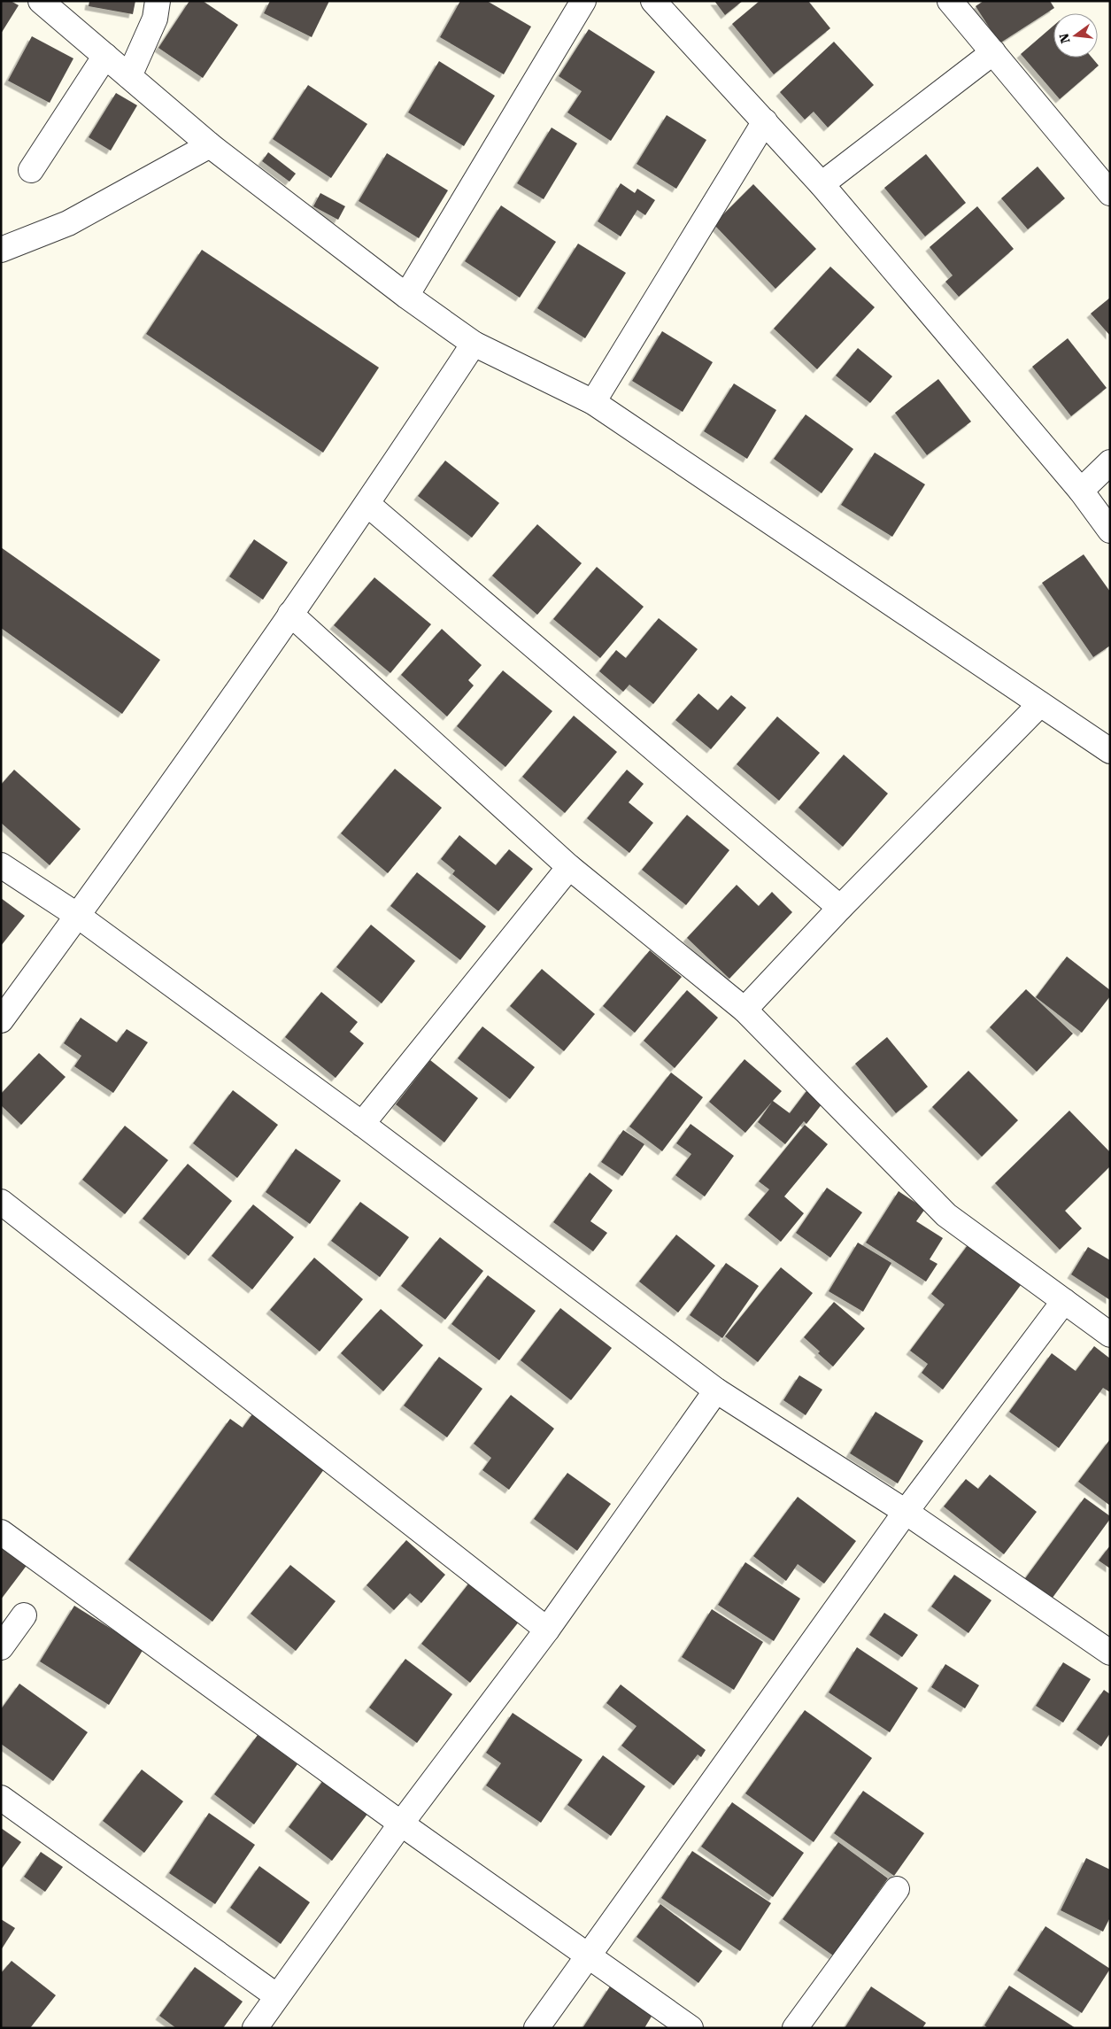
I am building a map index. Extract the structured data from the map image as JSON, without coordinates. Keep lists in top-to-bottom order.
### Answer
{
  "north": "left"
}
